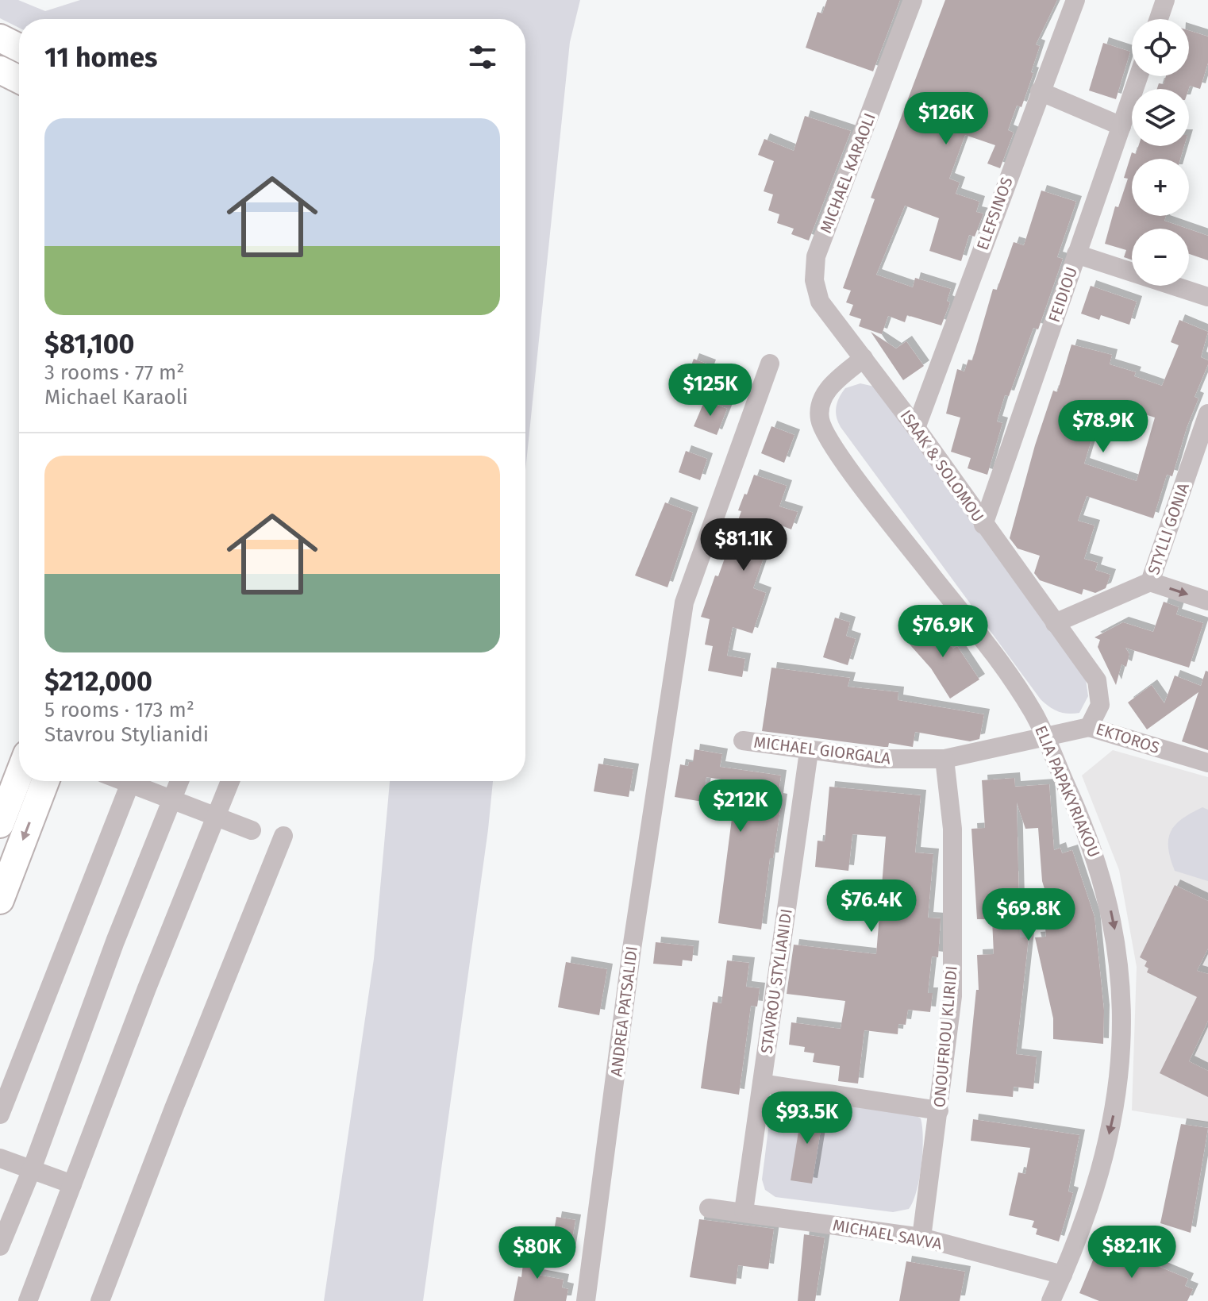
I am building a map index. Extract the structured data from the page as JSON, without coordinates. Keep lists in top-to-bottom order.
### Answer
{
  "streets": {
    "street": [
      "MICHAEL KARAOLI",
      "ELEFSINOS",
      "FEIDIOU",
      "ISAAK & SOLOMOU",
      "STYLLI GONIA",
      "EKTOROS",
      "MICHAEL GIORGALA",
      "ELIA PAPAKYRIAKOU",
      "STAVROU STYLIANIDI",
      "ANDREA PATSALIDI",
      "ONOUFRIOU KLIRIDI",
      "MICHAEL SAVVA"
    ]
  },
  "crossings": [
    ["MICHAEL KARAOLI", "ISAAK & SOLOMOU"],
    ["ELEFSINOS", "ISAAK & SOLOMOU"],
    ["FEIDIOU", "ISAAK & SOLOMOU"],
    ["ISAAK & SOLOMOU", "STYLLI GONIA"],
    ["ISAAK & SOLOMOU", "EKTOROS"],
    ["ISAAK & SOLOMOU", "ELIA PAPAKYRIAKOU"],
    ["STYLLI GONIA", "EKTOROS"],
    ["EKTOROS", "MICHAEL GIORGALA"],
    ["MICHAEL GIORGALA", "ELIA PAPAKYRIAKOU"],
    ["MICHAEL GIORGALA", "STAVROU STYLIANIDI"],
    ["MICHAEL GIORGALA", "ONOUFRIOU KLIRIDI"],
    ["ELIA PAPAKYRIAKOU", "MICHAEL SAVVA"],
    ["STAVROU STYLIANIDI", "MICHAEL SAVVA"],
    ["ONOUFRIOU KLIRIDI", "MICHAEL SAVVA"]
  ],
  "one_way": ["ELIA PAPAKYRIAKOU"],
  "page": {
    "map_buttons": ["+", "−"],
    "heading": "11 homes",
    "price": [
      "$126K",
      "$125K",
      "$78.9K",
      "$81.1K",
      "$76.9K",
      "$212K",
      "$76.4K",
      "$69.8K",
      "$93.5K",
      "$82.1K",
      "$80K"
    ],
    "list": [
      {
        "name": "$81,100",
        "note": "3 rooms · 77 m² · Michael Karaoli"
      },
      {
        "name": "$212,000",
        "note": "5 rooms · 173 m² · Stavrou Stylianidi"
      }
    ]
  }
}
